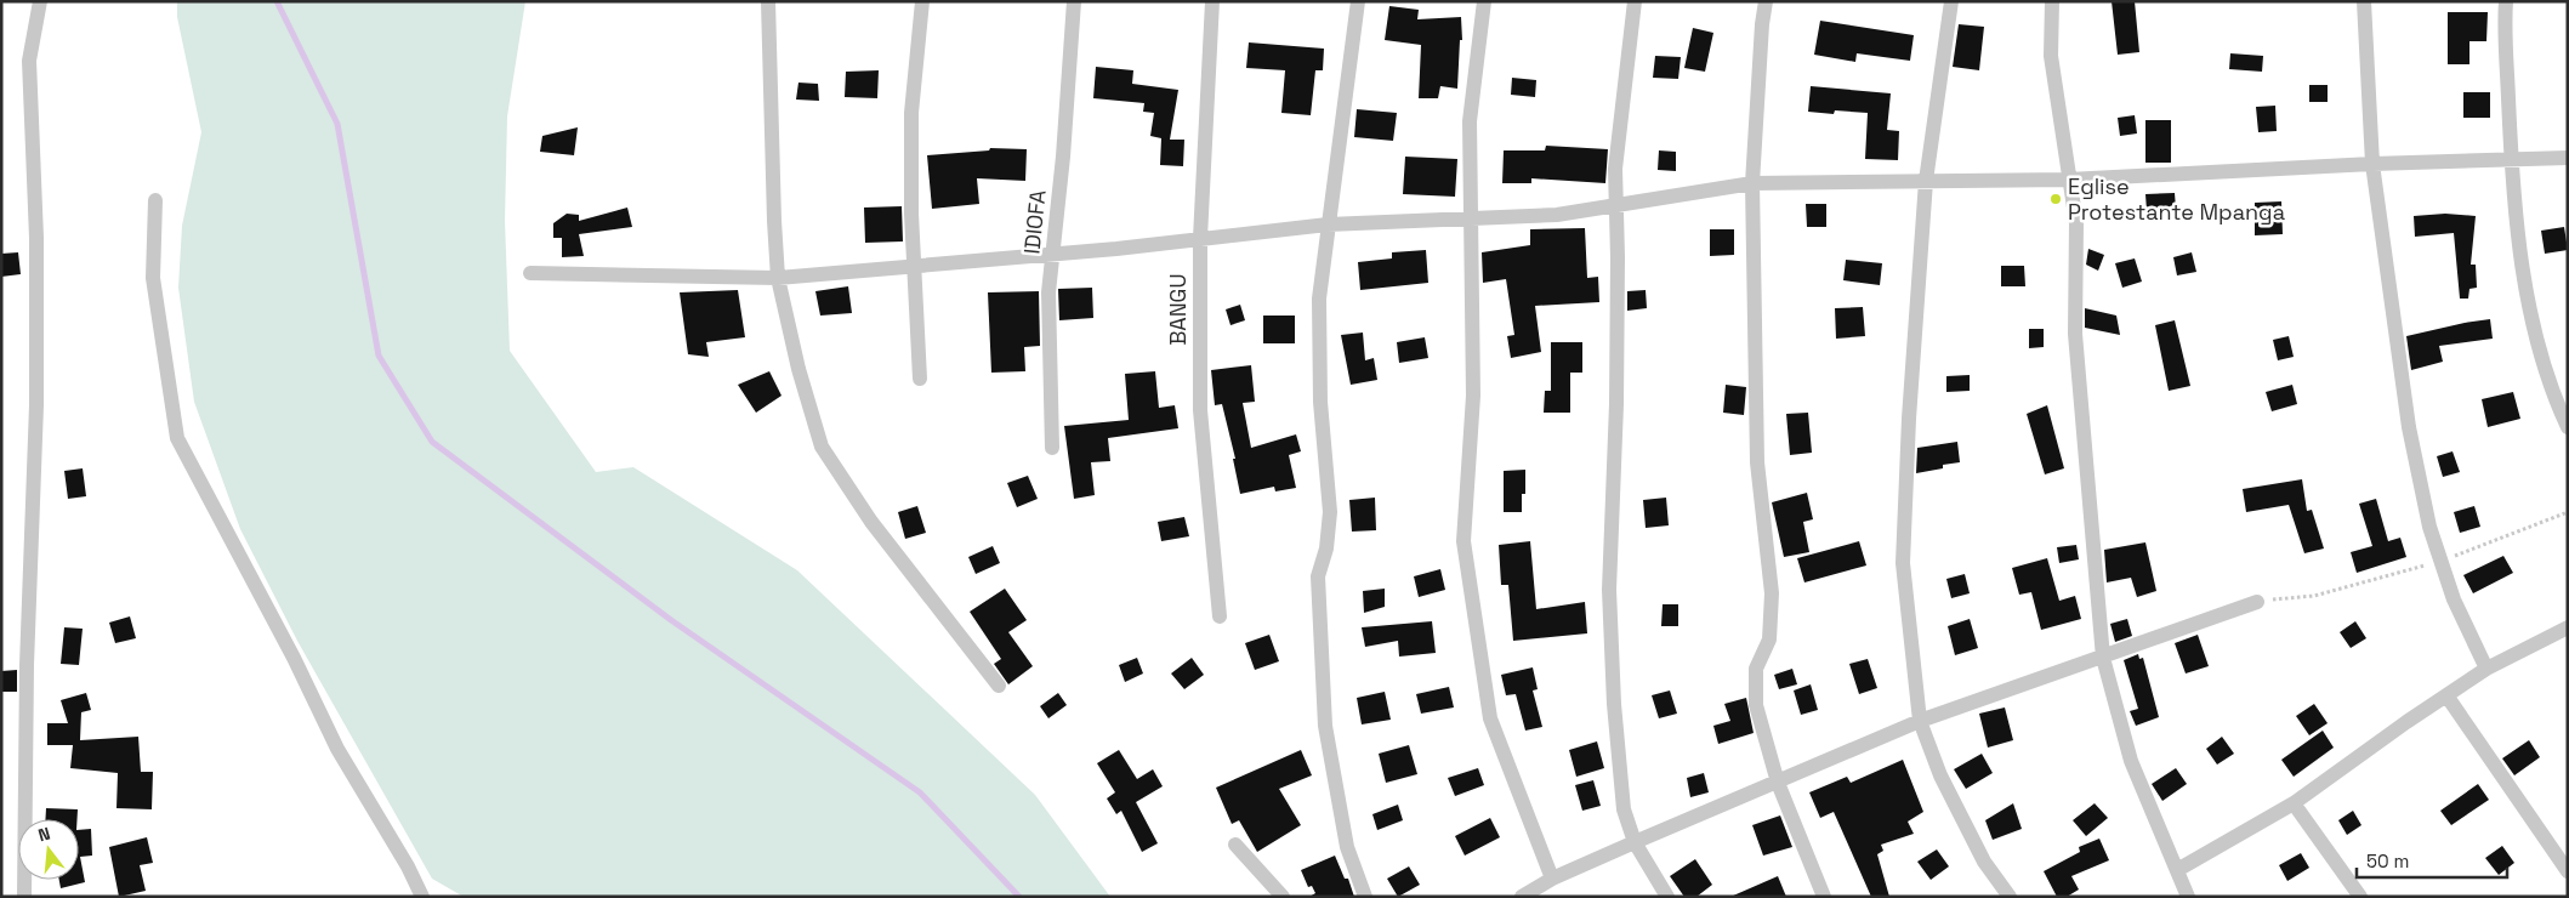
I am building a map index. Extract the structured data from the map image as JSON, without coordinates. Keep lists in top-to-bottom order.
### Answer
{
  "streets": {
    "street": ["IDIOFA", "BANGU"]
  },
  "places": ["Eglise Protestante Mpanga"],
  "scale_bar": "50 m",
  "north": "top"
}
